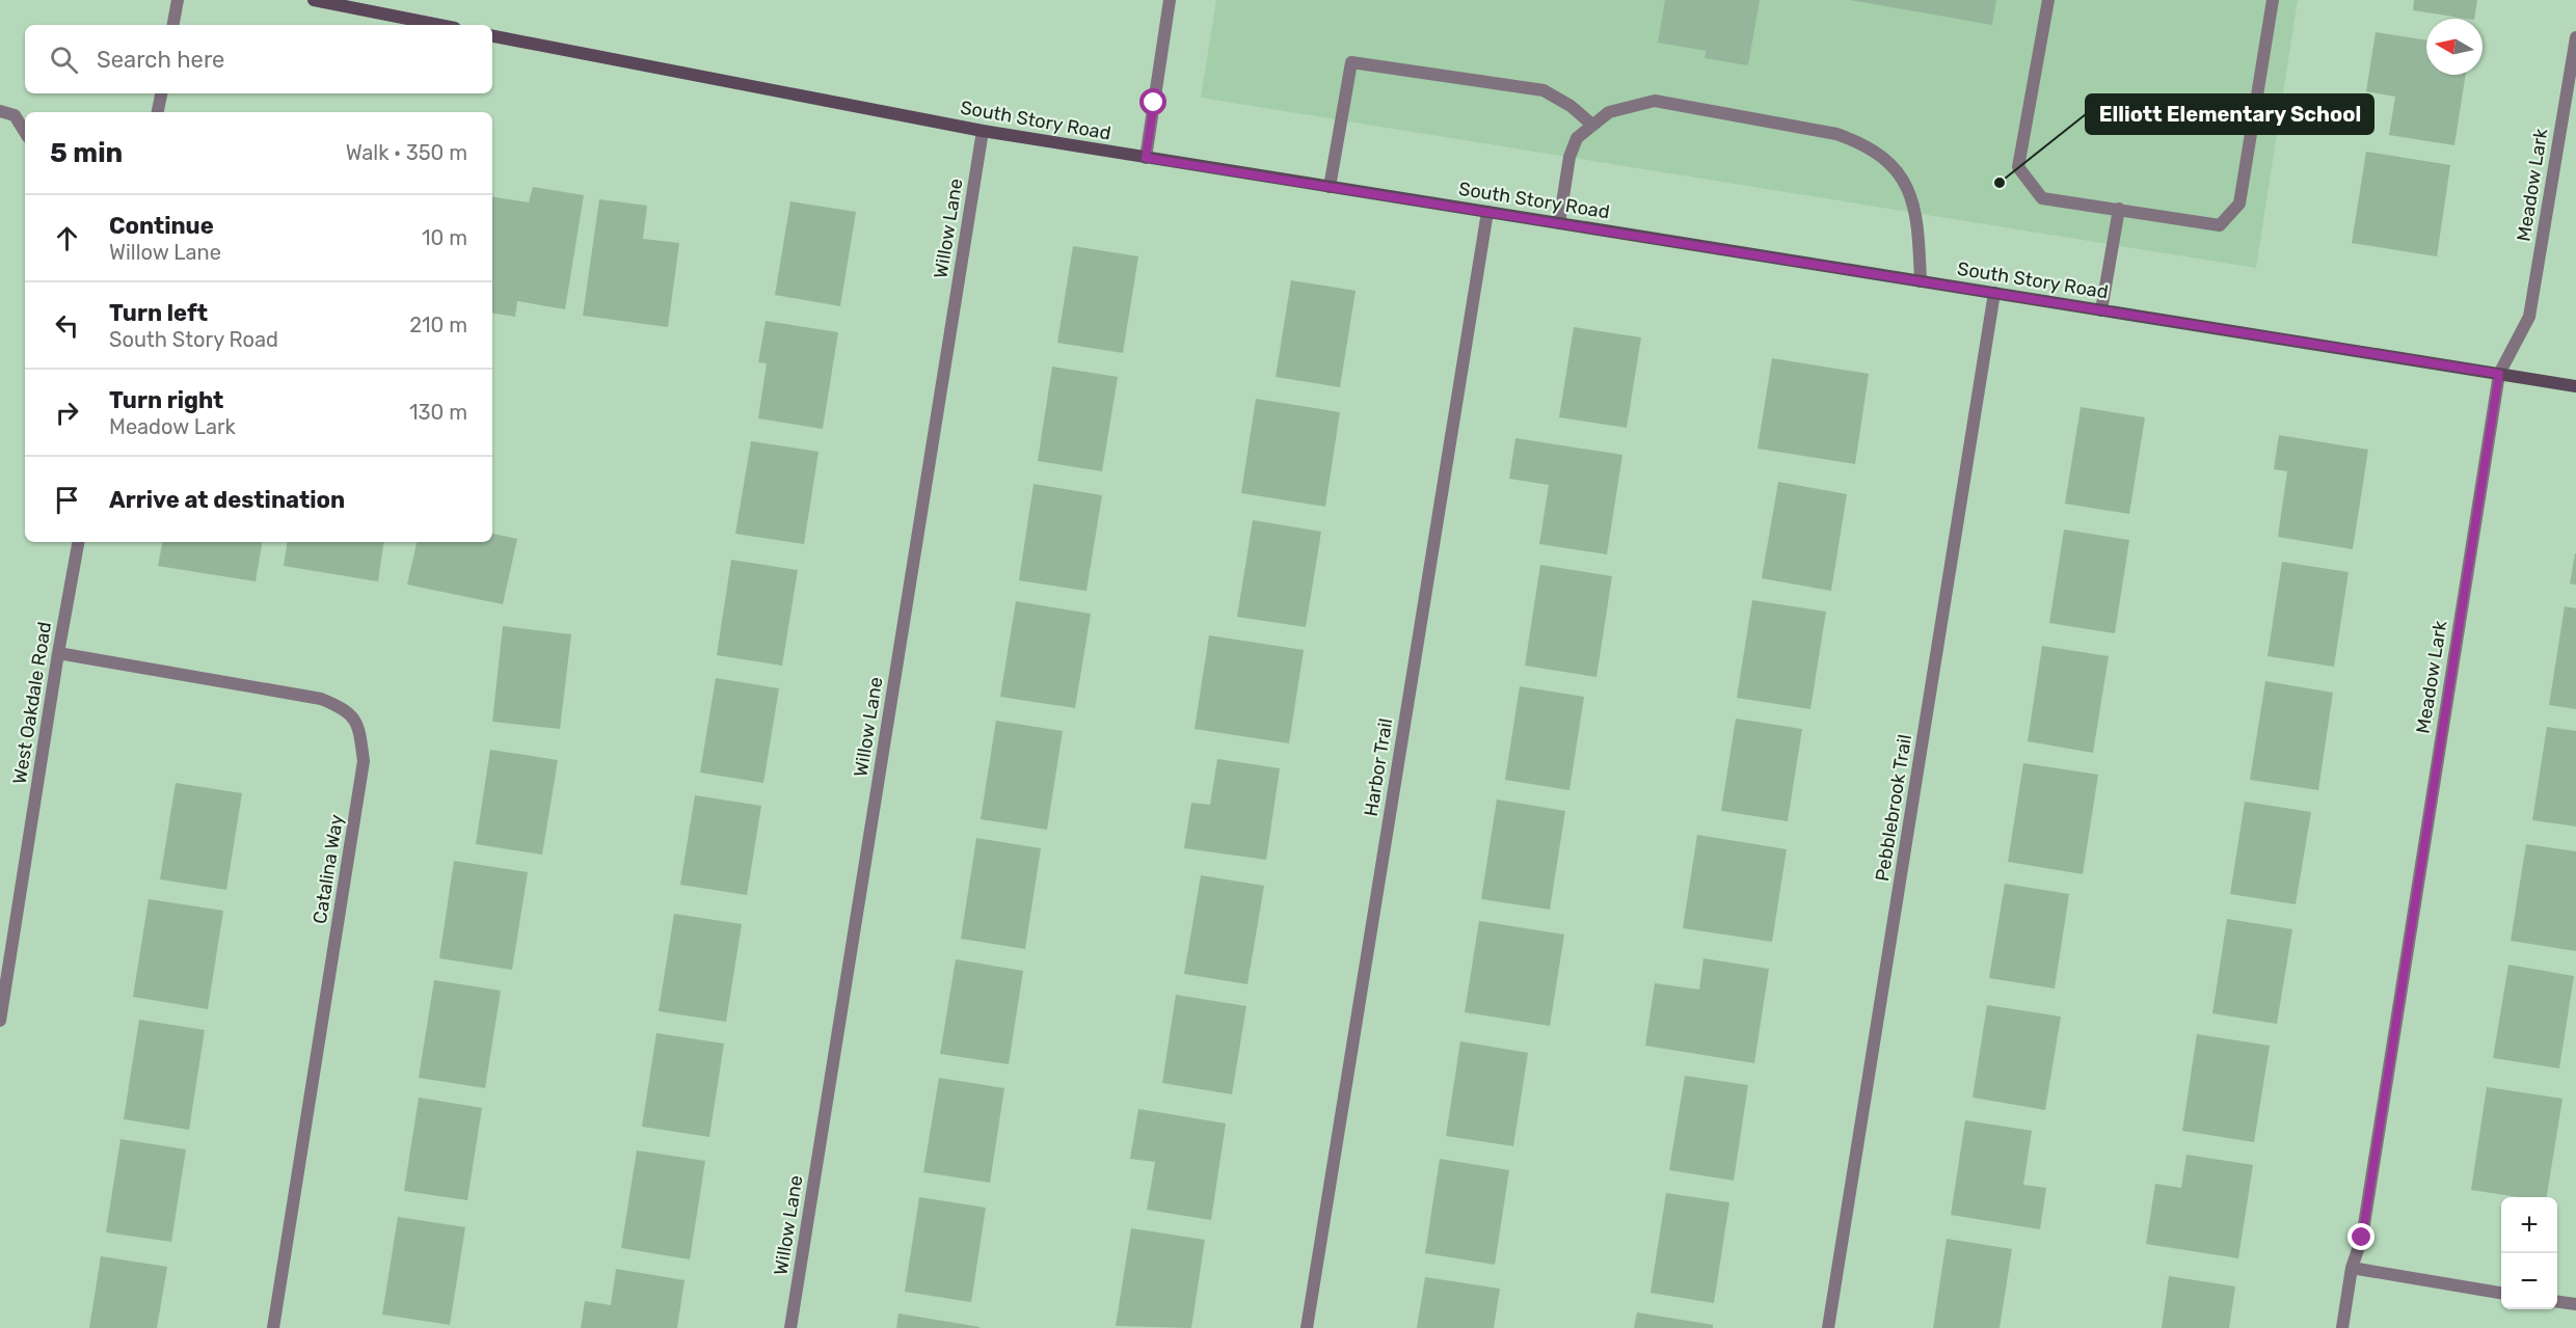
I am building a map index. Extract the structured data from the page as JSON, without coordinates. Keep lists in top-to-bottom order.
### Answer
{
  "streets": {
    "main road": ["South Story Road"],
    "street": [
      "Meadow Lark",
      "Willow Lane",
      "West Oakdale Road",
      "Harbor Trail",
      "Pebblebrook Trail",
      "Catalina Way"
    ]
  },
  "crossings": [
    ["South Story Road", "Meadow Lark"],
    ["South Story Road", "Willow Lane"],
    ["South Story Road", "Harbor Trail"],
    ["South Story Road", "Pebblebrook Trail"],
    ["West Oakdale Road", "Catalina Way"]
  ],
  "places": ["Elliott Elementary School"],
  "north": "left",
  "page": {
    "search": "Search here",
    "heading": ["5 min", "Walk · 350 m"],
    "list": [
      ["Continue", "Willow Lane", "10 m"],
      ["Turn left", "South Story Road", "210 m"],
      ["Turn right", "Meadow Lark", "130 m"],
      "Arrive at destination"
    ],
    "map_buttons": ["+", "−"]
  }
}
